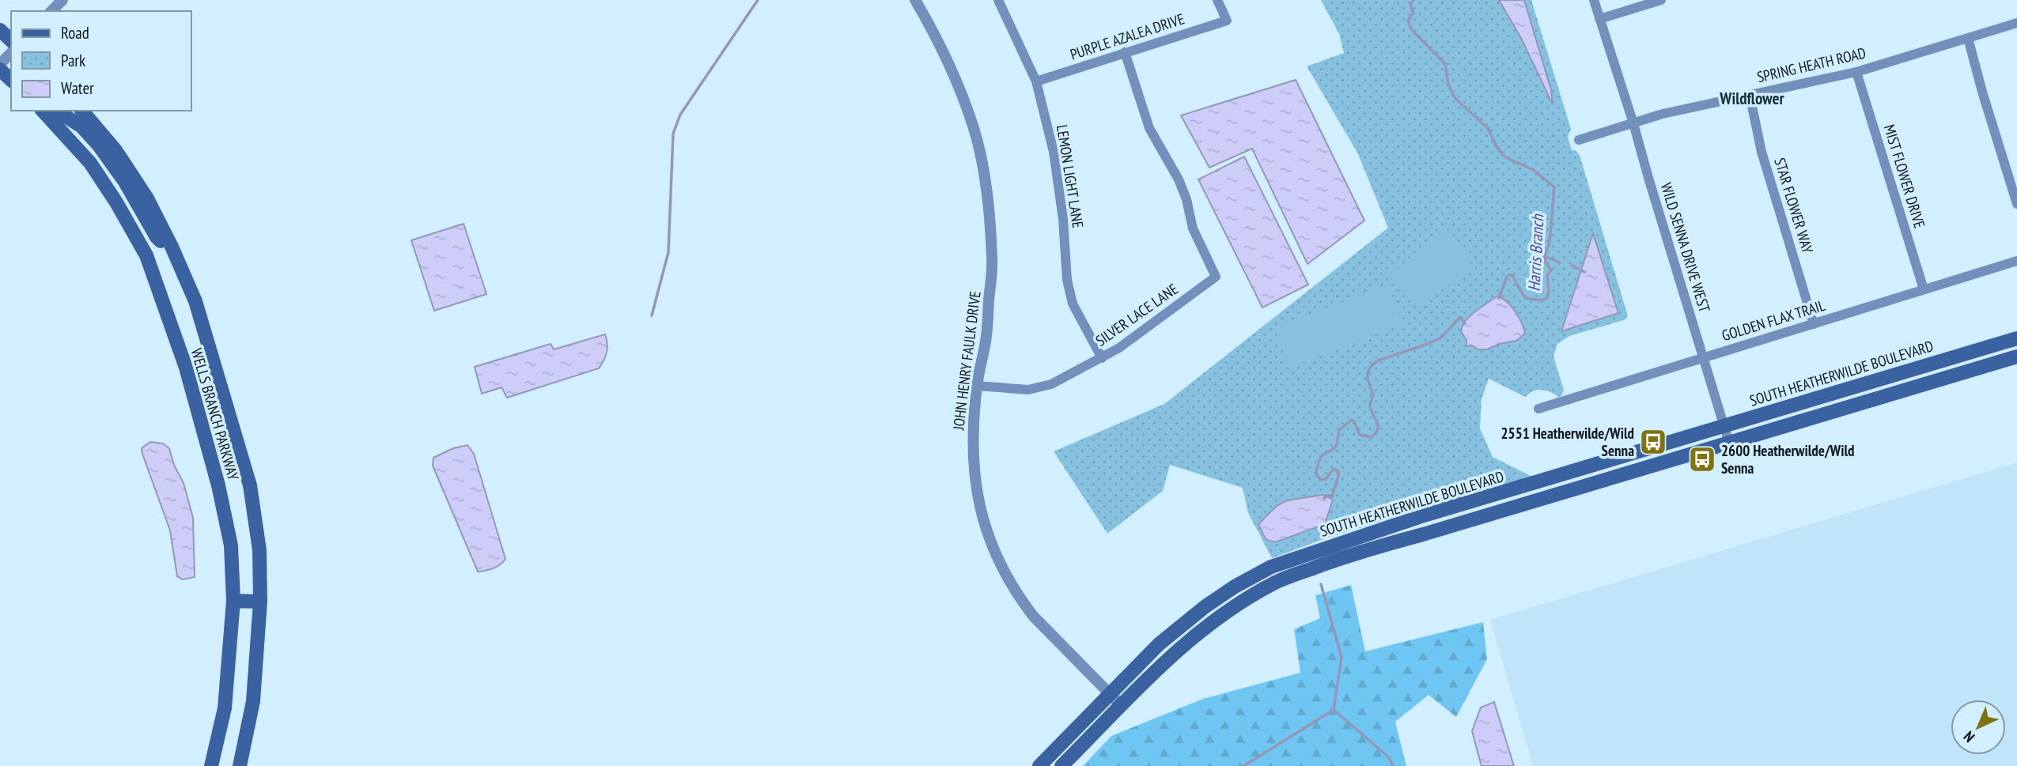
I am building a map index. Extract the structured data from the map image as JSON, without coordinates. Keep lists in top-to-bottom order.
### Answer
{
  "streets": {
    "main road": ["SOUTH HEATHERWILDE BOULEVARD", "WELLS BRANCH PARKWAY"],
    "street": [
      "PURPLE AZALEA DRIVE",
      "SPRING HEATH ROAD",
      "LEMON LIGHT LANE",
      "MIST FLOWER DRIVE",
      "STAR FLOWER WAY",
      "WILD SENNA DRIVE WEST",
      "SILVER LACE LANE",
      "GOLDEN FLAX TRAIL",
      "JOHN HENRY FAULK DRIVE"
    ]
  },
  "crossings": [
    ["PURPLE AZALEA DRIVE", "LEMON LIGHT LANE"],
    ["PURPLE AZALEA DRIVE", "SILVER LACE LANE"],
    ["SPRING HEATH ROAD", "MIST FLOWER DRIVE"],
    ["SPRING HEATH ROAD", "STAR FLOWER WAY"],
    ["SPRING HEATH ROAD", "WILD SENNA DRIVE WEST"],
    ["LEMON LIGHT LANE", "SILVER LACE LANE"],
    ["MIST FLOWER DRIVE", "GOLDEN FLAX TRAIL"],
    ["STAR FLOWER WAY", "GOLDEN FLAX TRAIL"],
    ["WILD SENNA DRIVE WEST", "GOLDEN FLAX TRAIL"],
    ["WILD SENNA DRIVE WEST", "SOUTH HEATHERWILDE BOULEVARD"],
    ["SILVER LACE LANE", "JOHN HENRY FAULK DRIVE"],
    ["JOHN HENRY FAULK DRIVE", "SOUTH HEATHERWILDE BOULEVARD"]
  ],
  "districts": ["Wildflower"],
  "water": ["Harris Branch"],
  "places": {
    "bus stop": ["2551 Heatherwilde/Wild Senna", "2600 Heatherwilde/Wild Senna"]
  },
  "legend": ["Road", "Park", "Water"],
  "north": "bottom left"
}
